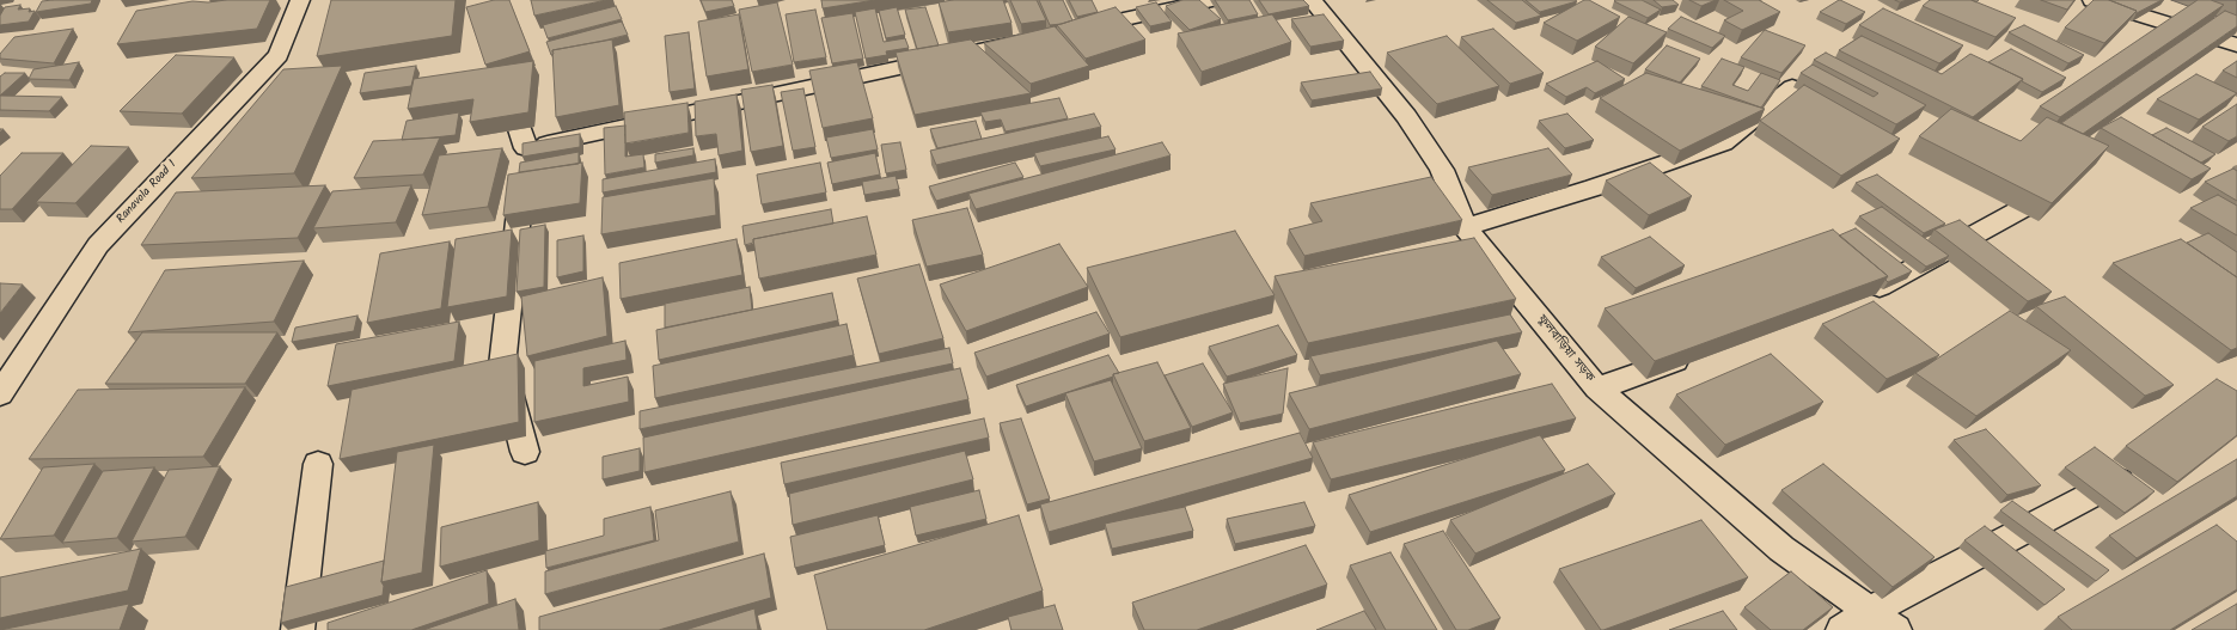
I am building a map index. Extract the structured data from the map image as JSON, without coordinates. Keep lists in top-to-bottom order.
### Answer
{
  "streets": {
    "street": ["Ranavola Road 1", "ফুলবাড়িয়া সড়ক"]
  }
}
